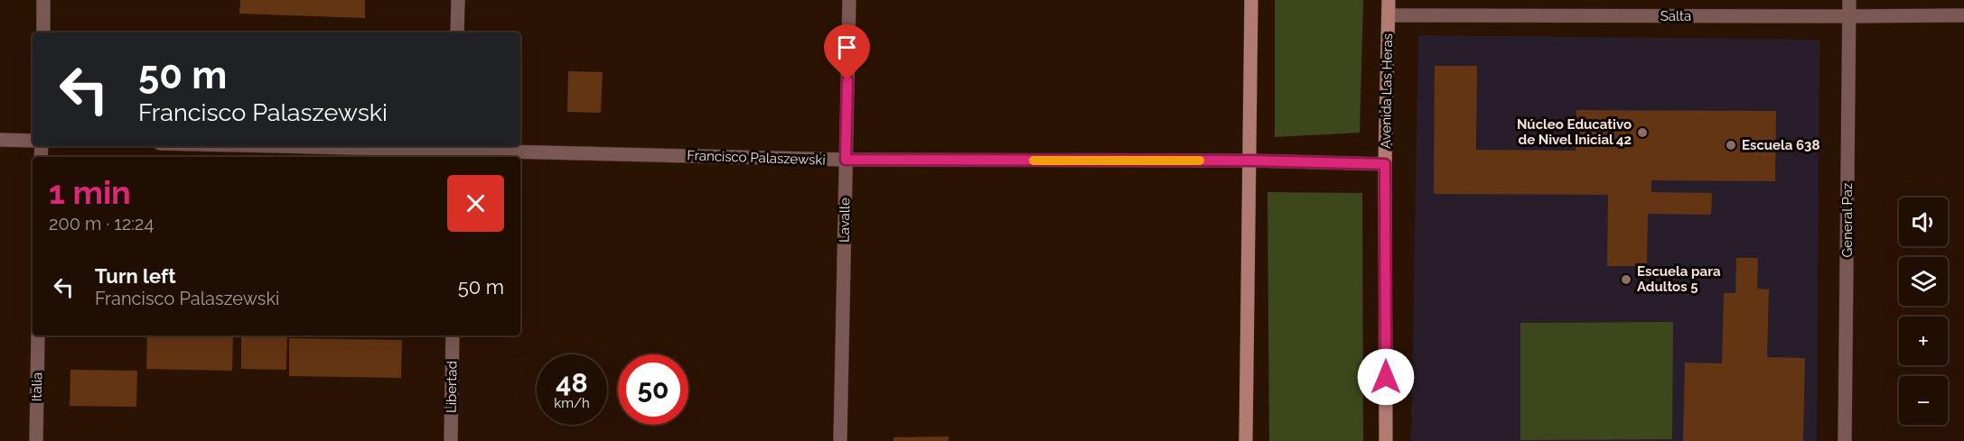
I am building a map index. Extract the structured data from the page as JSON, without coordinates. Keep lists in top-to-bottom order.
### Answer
{
  "streets": {
    "main road": ["Avenida Las Heras"],
    "street": [
      "Salta",
      "Francisco Palaszewski",
      "Lavalle",
      "General Paz",
      "Italia",
      "Libertad"
    ]
  },
  "crossings": [
    ["Salta", "Avenida Las Heras"],
    ["Salta", "General Paz"],
    ["Avenida Las Heras", "Francisco Palaszewski"],
    ["Francisco Palaszewski", "Lavalle"]
  ],
  "places": ["Núcleo Educativo de Nivel Inicial 42", "Escuela 638", "Escuela para Adultos 5"],
  "page": {
    "turn": ["50 m", "Francisco Palaszewski"],
    "heading": ["1 min", "200 m · 12:24"],
    "map_buttons": ["+", "−"],
    "list": [
      {
        "name": "Turn left",
        "note": "Francisco Palaszewski",
        "value": "50 m"
      }
    ],
    "speed": "48 km/h",
    "limit": "50"
  }
}
